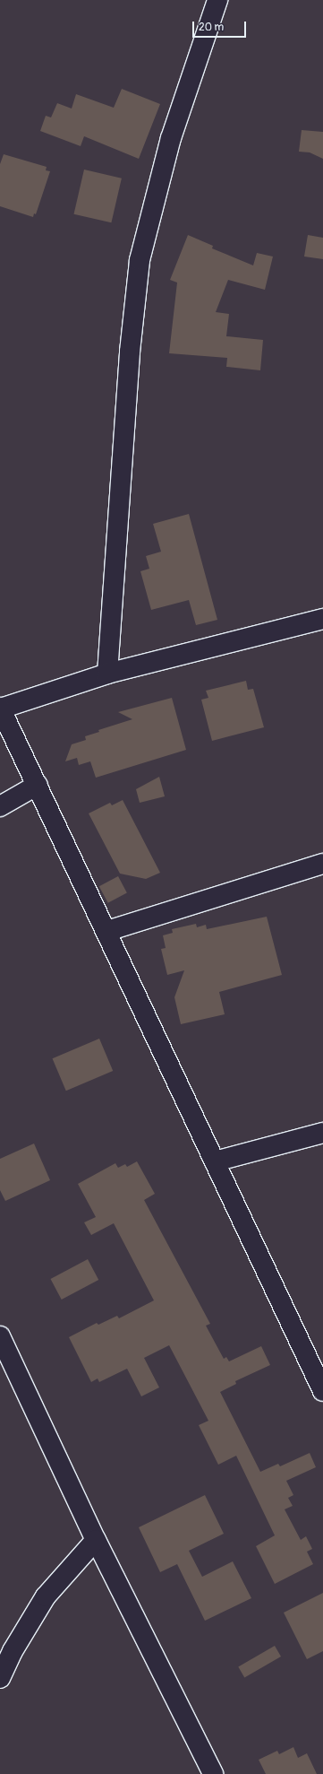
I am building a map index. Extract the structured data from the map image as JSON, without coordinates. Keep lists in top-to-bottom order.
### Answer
{
  "scale_bar": "20 m"
}
